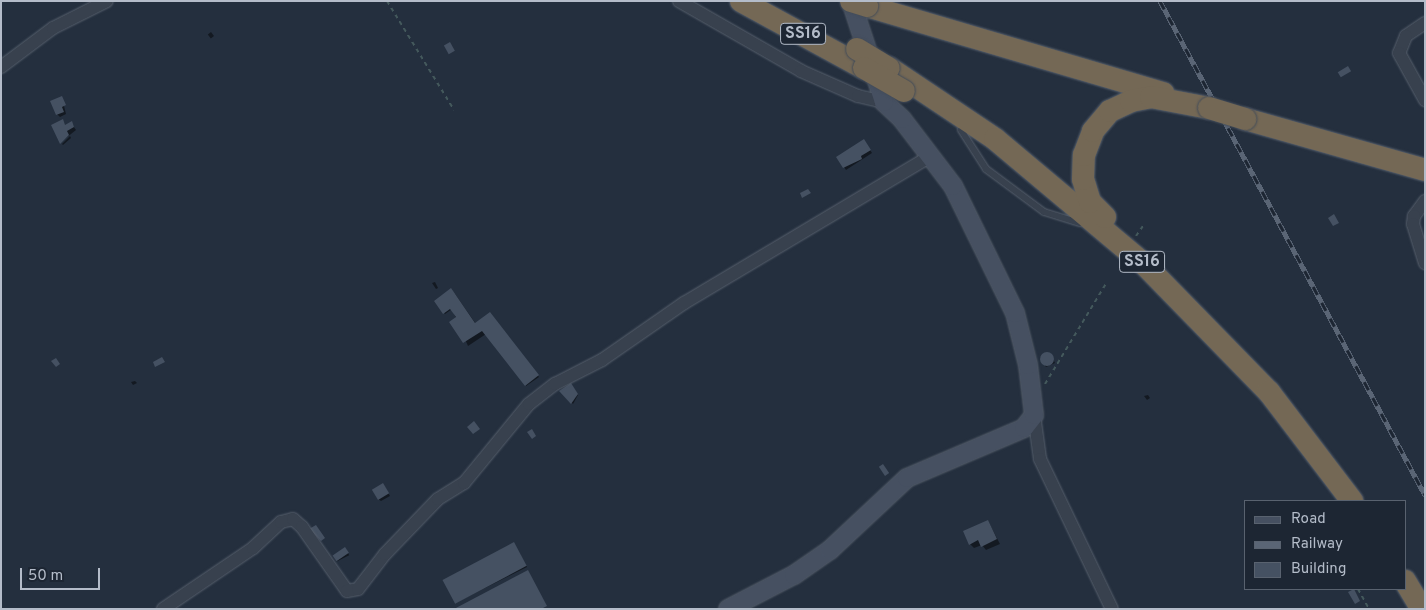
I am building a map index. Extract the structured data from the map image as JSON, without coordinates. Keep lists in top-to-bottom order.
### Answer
{
  "streets": {
    "highway": ["SS16"]
  },
  "legend": ["Road", "Railway", "Building"],
  "scale_bar": "50 m"
}
